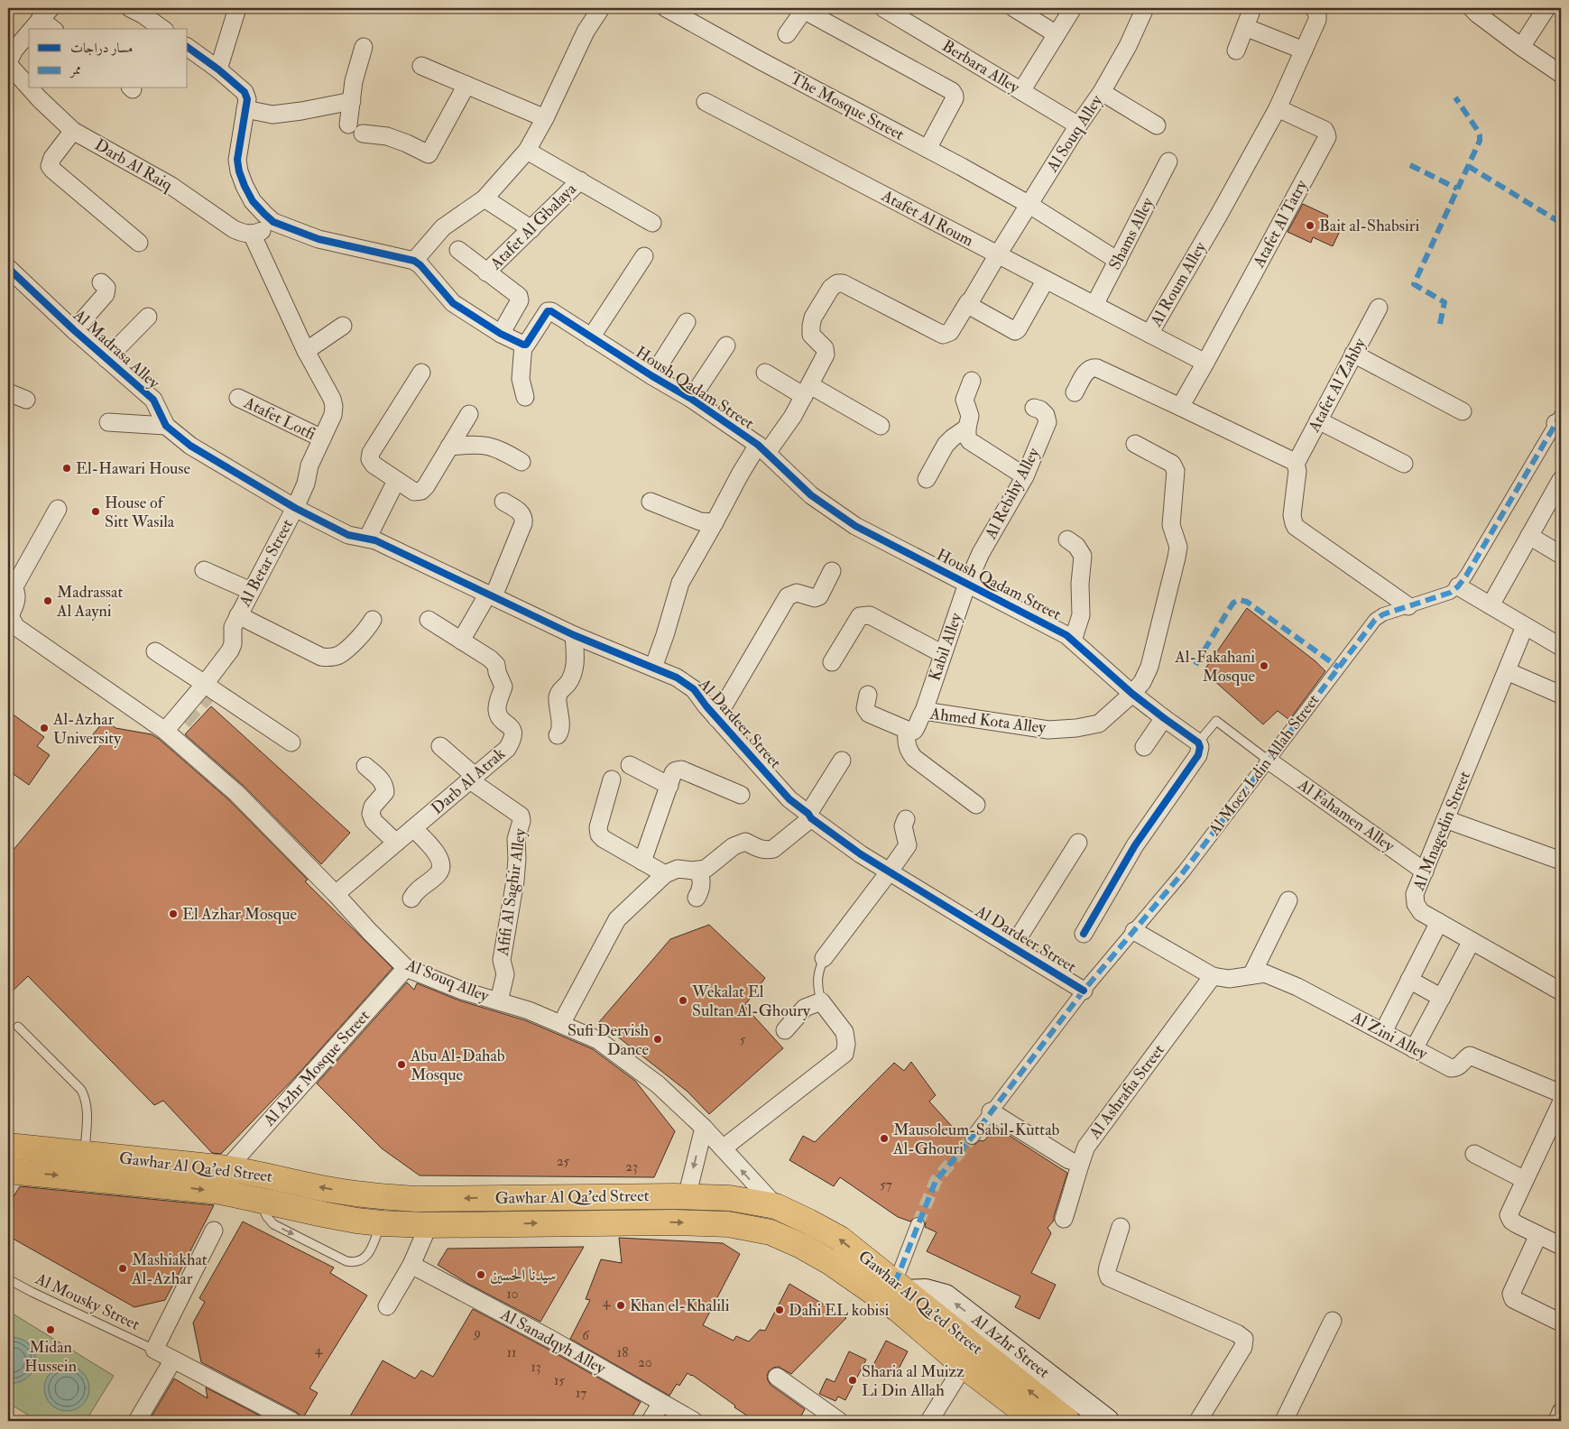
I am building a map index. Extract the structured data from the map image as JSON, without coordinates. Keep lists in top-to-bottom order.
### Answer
{
  "streets": {
    "main road": ["Gawhar Al Qa'ed Street", "Al Azhr Street"],
    "street": [
      "Berbara Alley",
      "The Mosque Street",
      "Al Souq Alley",
      "Darb Al Raiq",
      "Atafet Al Roum",
      "Atafet Al Tatry",
      "Atafet Al Gbalaya",
      "Shams Alley",
      "Al Roum Alley",
      "Al Madrasa Alley",
      "Atafet Al Zahby",
      "Housh Qadam Street",
      "Atafet Lotfi",
      "Al Rebihy Alley",
      "Al Betar Street",
      "Kabil Alley",
      "Ahmed Kota Alley",
      "Al Dardeer Street",
      "Al Moez Ldin Allah Street",
      "Darb Al Atrak",
      "Al Fahamen Alley",
      "Al Mnagedin Street",
      "Afifi Al Saghir Alley",
      "Al Zini Alley",
      "Al Azhr Mosque Street",
      "Al Ashrafia Street",
      "Al Sanadqyh Alley"
    ],
    "lane": ["Al Mousky Street"]
  },
  "crossings": [
    ["Berbara Alley", "Al Souq Alley"],
    ["The Mosque Street", "Al Souq Alley"],
    ["The Mosque Street", "Shams Alley"],
    ["Al Souq Alley", "Atafet Al Roum"],
    ["Al Souq Alley", "Al Betar Street"],
    ["Al Souq Alley", "Darb Al Atrak"],
    ["Al Souq Alley", "Afifi Al Saghir Alley"],
    ["Al Souq Alley", "Al Azhr Mosque Street"],
    ["Al Souq Alley", "Gawhar Al Qa'ed Street"],
    ["Darb Al Raiq", "Al Betar Street"],
    ["Atafet Al Roum", "Shams Alley"],
    ["Atafet Al Roum", "Al Roum Alley"],
    ["Atafet Al Tatry", "Al Roum Alley"],
    ["Al Madrasa Alley", "Al Betar Street"],
    ["Al Madrasa Alley", "Al Dardeer Street"],
    ["Housh Qadam Street", "Al Rebihy Alley"],
    ["Housh Qadam Street", "Kabil Alley"],
    ["Housh Qadam Street", "Ahmed Kota Alley"],
    ["Atafet Lotfi", "Al Betar Street"],
    ["Al Rebihy Alley", "Kabil Alley"],
    ["Al Betar Street", "Al Dardeer Street"],
    ["Kabil Alley", "Ahmed Kota Alley"],
    ["Al Dardeer Street", "Al Moez Ldin Allah Street"],
    ["Al Moez Ldin Allah Street", "Al Fahamen Alley"],
    ["Darb Al Atrak", "Afifi Al Saghir Alley"],
    ["Al Fahamen Alley", "Al Mnagedin Street"],
    ["Al Zini Alley", "Al Ashrafia Street"],
    ["Al Azhr Mosque Street", "Gawhar Al Qa'ed Street"],
    ["Gawhar Al Qa'ed Street", "Al Azhr Street"]
  ],
  "one_way": ["Al Azhr Street"],
  "places": [
    "Bait al-Shabsiri",
    "El-Hawari House",
    "House of Sitt Wasila",
    "Madrassat Al Aayni",
    "Al-Fakahani Mosque",
    "Al-Azhar University",
    "El Azhar Mosque",
    "Wekalat El Sultan Al-Ghoury",
    "Sufi Dervish Dance",
    "Abu Al-Dahab Mosque",
    "Mausoleum-Sabil-Kuttab Al-Ghouri",
    "Mashiakhat Al-Azhar",
    "سيدنا الحسين",
    "Khan el-Khalili",
    "Dahi EL kobisi",
    "Midan Hussein",
    "Sharia al Muizz Li Din Allah"
  ],
  "house_numbers": [
    "5",
    "25",
    "23",
    "57",
    "10",
    "4",
    "9",
    "6",
    "4",
    "11",
    "18",
    "20",
    "13",
    "15",
    "17"
  ],
  "legend": ["مسار دراجات", "ممر"]
}
